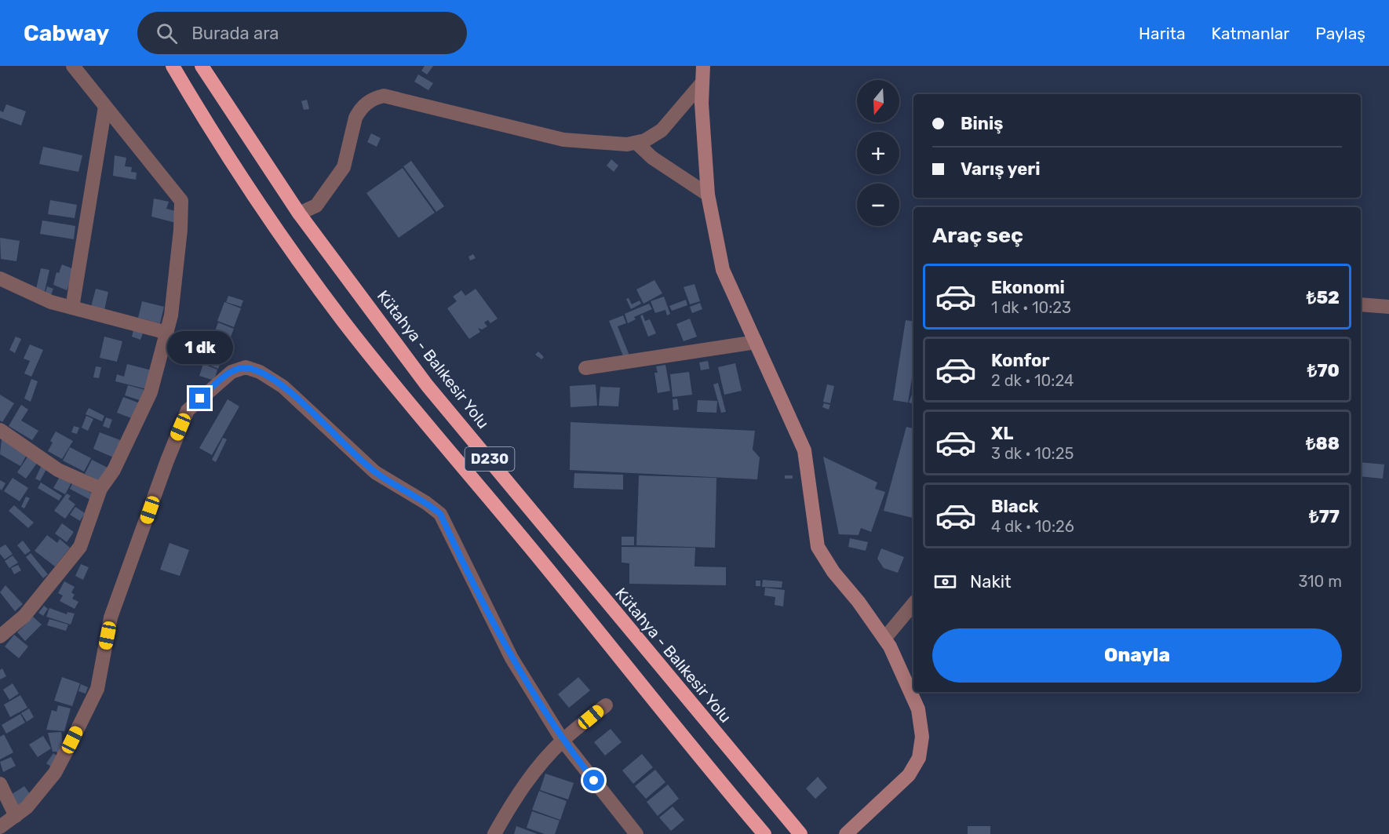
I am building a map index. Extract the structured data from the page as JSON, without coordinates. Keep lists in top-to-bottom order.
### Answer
{
  "streets": {
    "highway": ["Kütahya - Balıkesir Yolu", "D230"]
  },
  "north": "bottom",
  "page": {
    "header": "Cabway",
    "search": "Burada ara",
    "nav": ["Harita", "Katmanlar", "Paylaş"],
    "map_buttons": ["+", "−"],
    "banner": ["Biniş", "Varış yeri"],
    "heading": "Araç seç",
    "list": [
      {
        "name": "Ekonomi",
        "note": "1 dk · 10:23",
        "value": "₺52"
      },
      {
        "name": "Konfor",
        "note": "2 dk · 10:24",
        "value": "₺70"
      },
      {
        "name": "XL",
        "note": "3 dk · 10:25",
        "value": "₺88"
      },
      {
        "name": "Black",
        "note": "4 dk · 10:26",
        "value": "₺77"
      }
    ],
    "bubble": "1 dk",
    "pay": ["Nakit", "310 m"],
    "buttons": "Onayla"
  }
}
